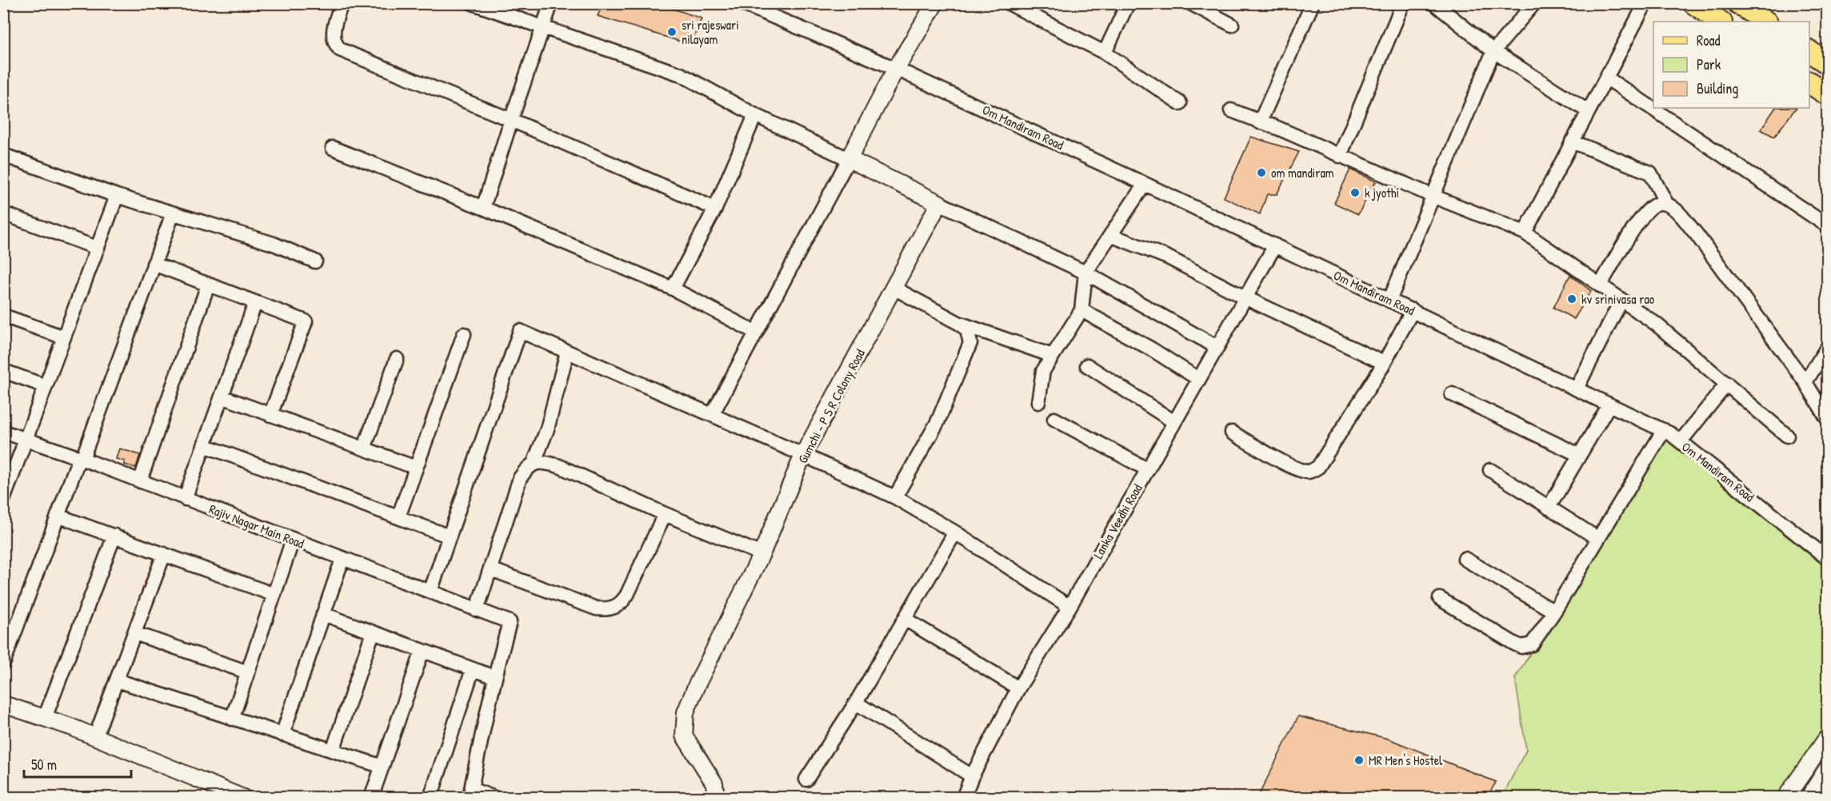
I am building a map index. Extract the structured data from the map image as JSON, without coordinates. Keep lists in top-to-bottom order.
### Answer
{
  "streets": {
    "street": [
      "Om Mandiram Road",
      "Gumchi - P S R Colony Road",
      "Lanka Veedhi Road",
      "Rajiv Nagar Main Road"
    ]
  },
  "crossings": [
    ["Om Mandiram Road", "Lanka Veedhi Road"]
  ],
  "places": [
    "sri rajeswari nilayam",
    "om mandiram",
    "k jyothi",
    "kv srinivasa rao",
    "MR Men's Hostel"
  ],
  "legend": ["Road", "Park", "Building"],
  "scale_bar": "50 m"
}
